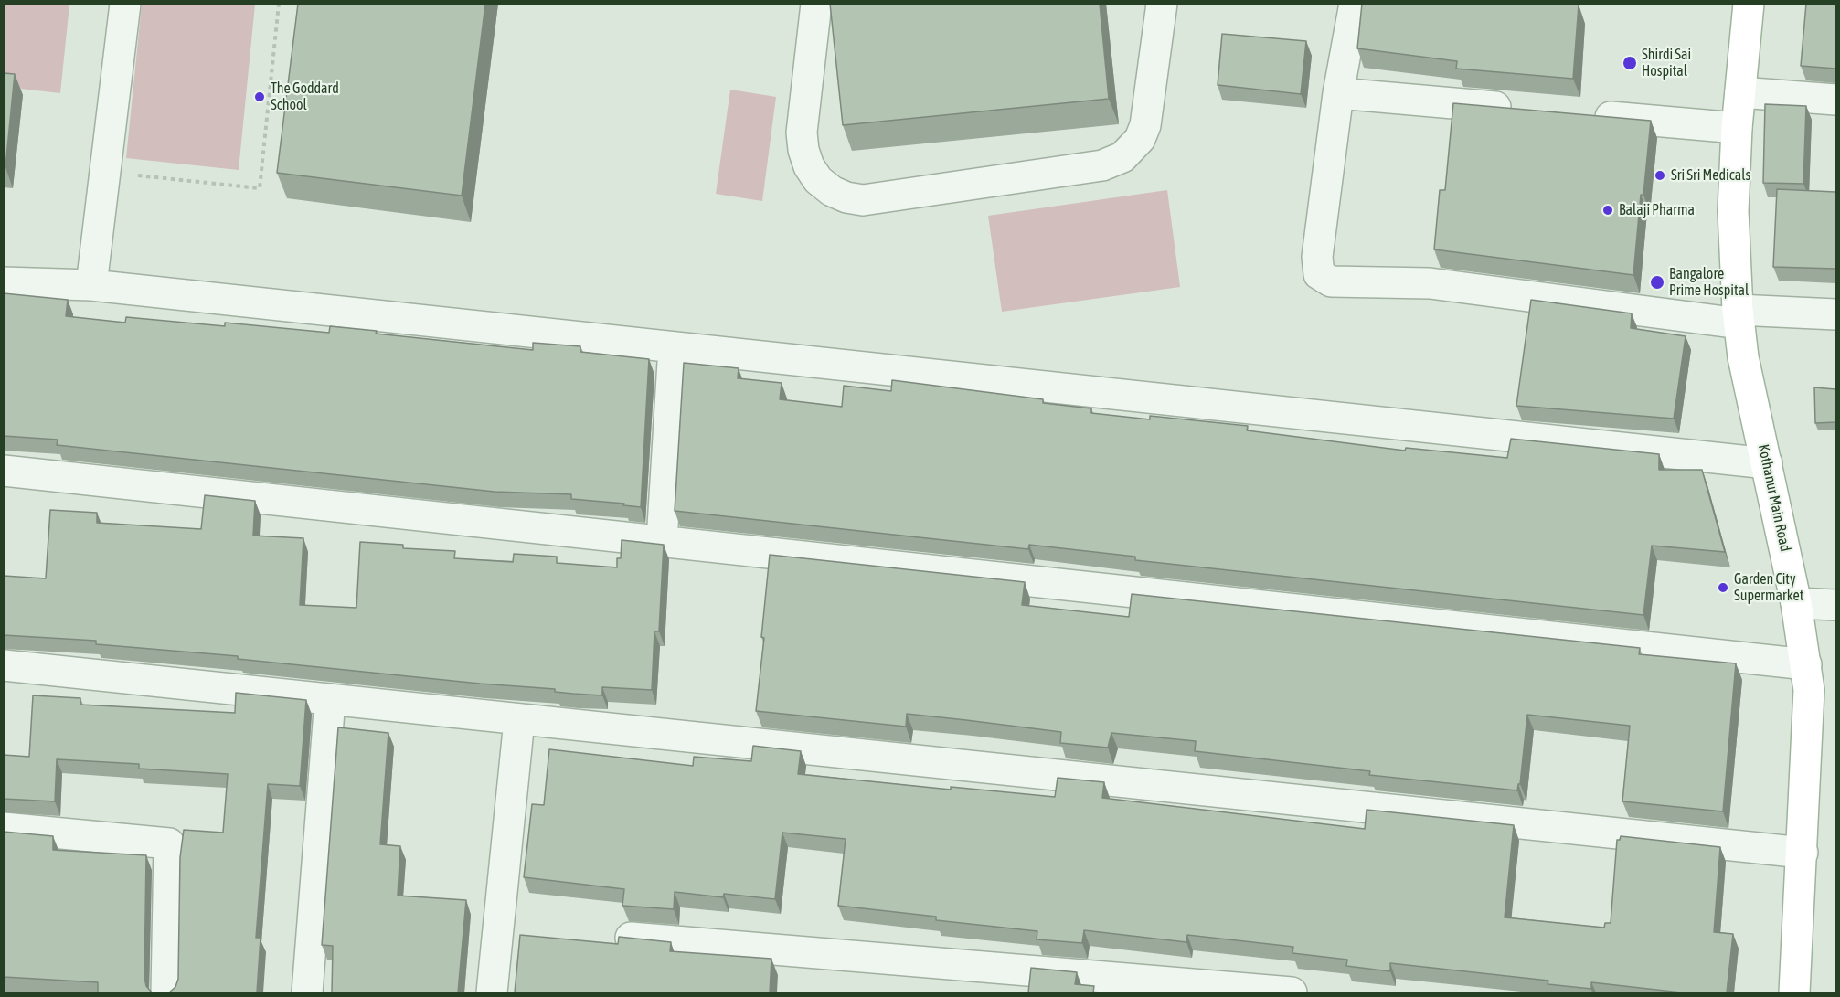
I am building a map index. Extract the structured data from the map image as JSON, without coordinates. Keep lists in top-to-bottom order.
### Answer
{
  "streets": {
    "main road": ["Kothanur Main Road"]
  },
  "places": [
    "Shirdi Sai Hospital",
    "The Goddard School",
    "Sri Sri Medicals",
    "Balaji Pharma",
    "Bangalore Prime Hospital",
    "Garden City Supermarket"
  ]
}
